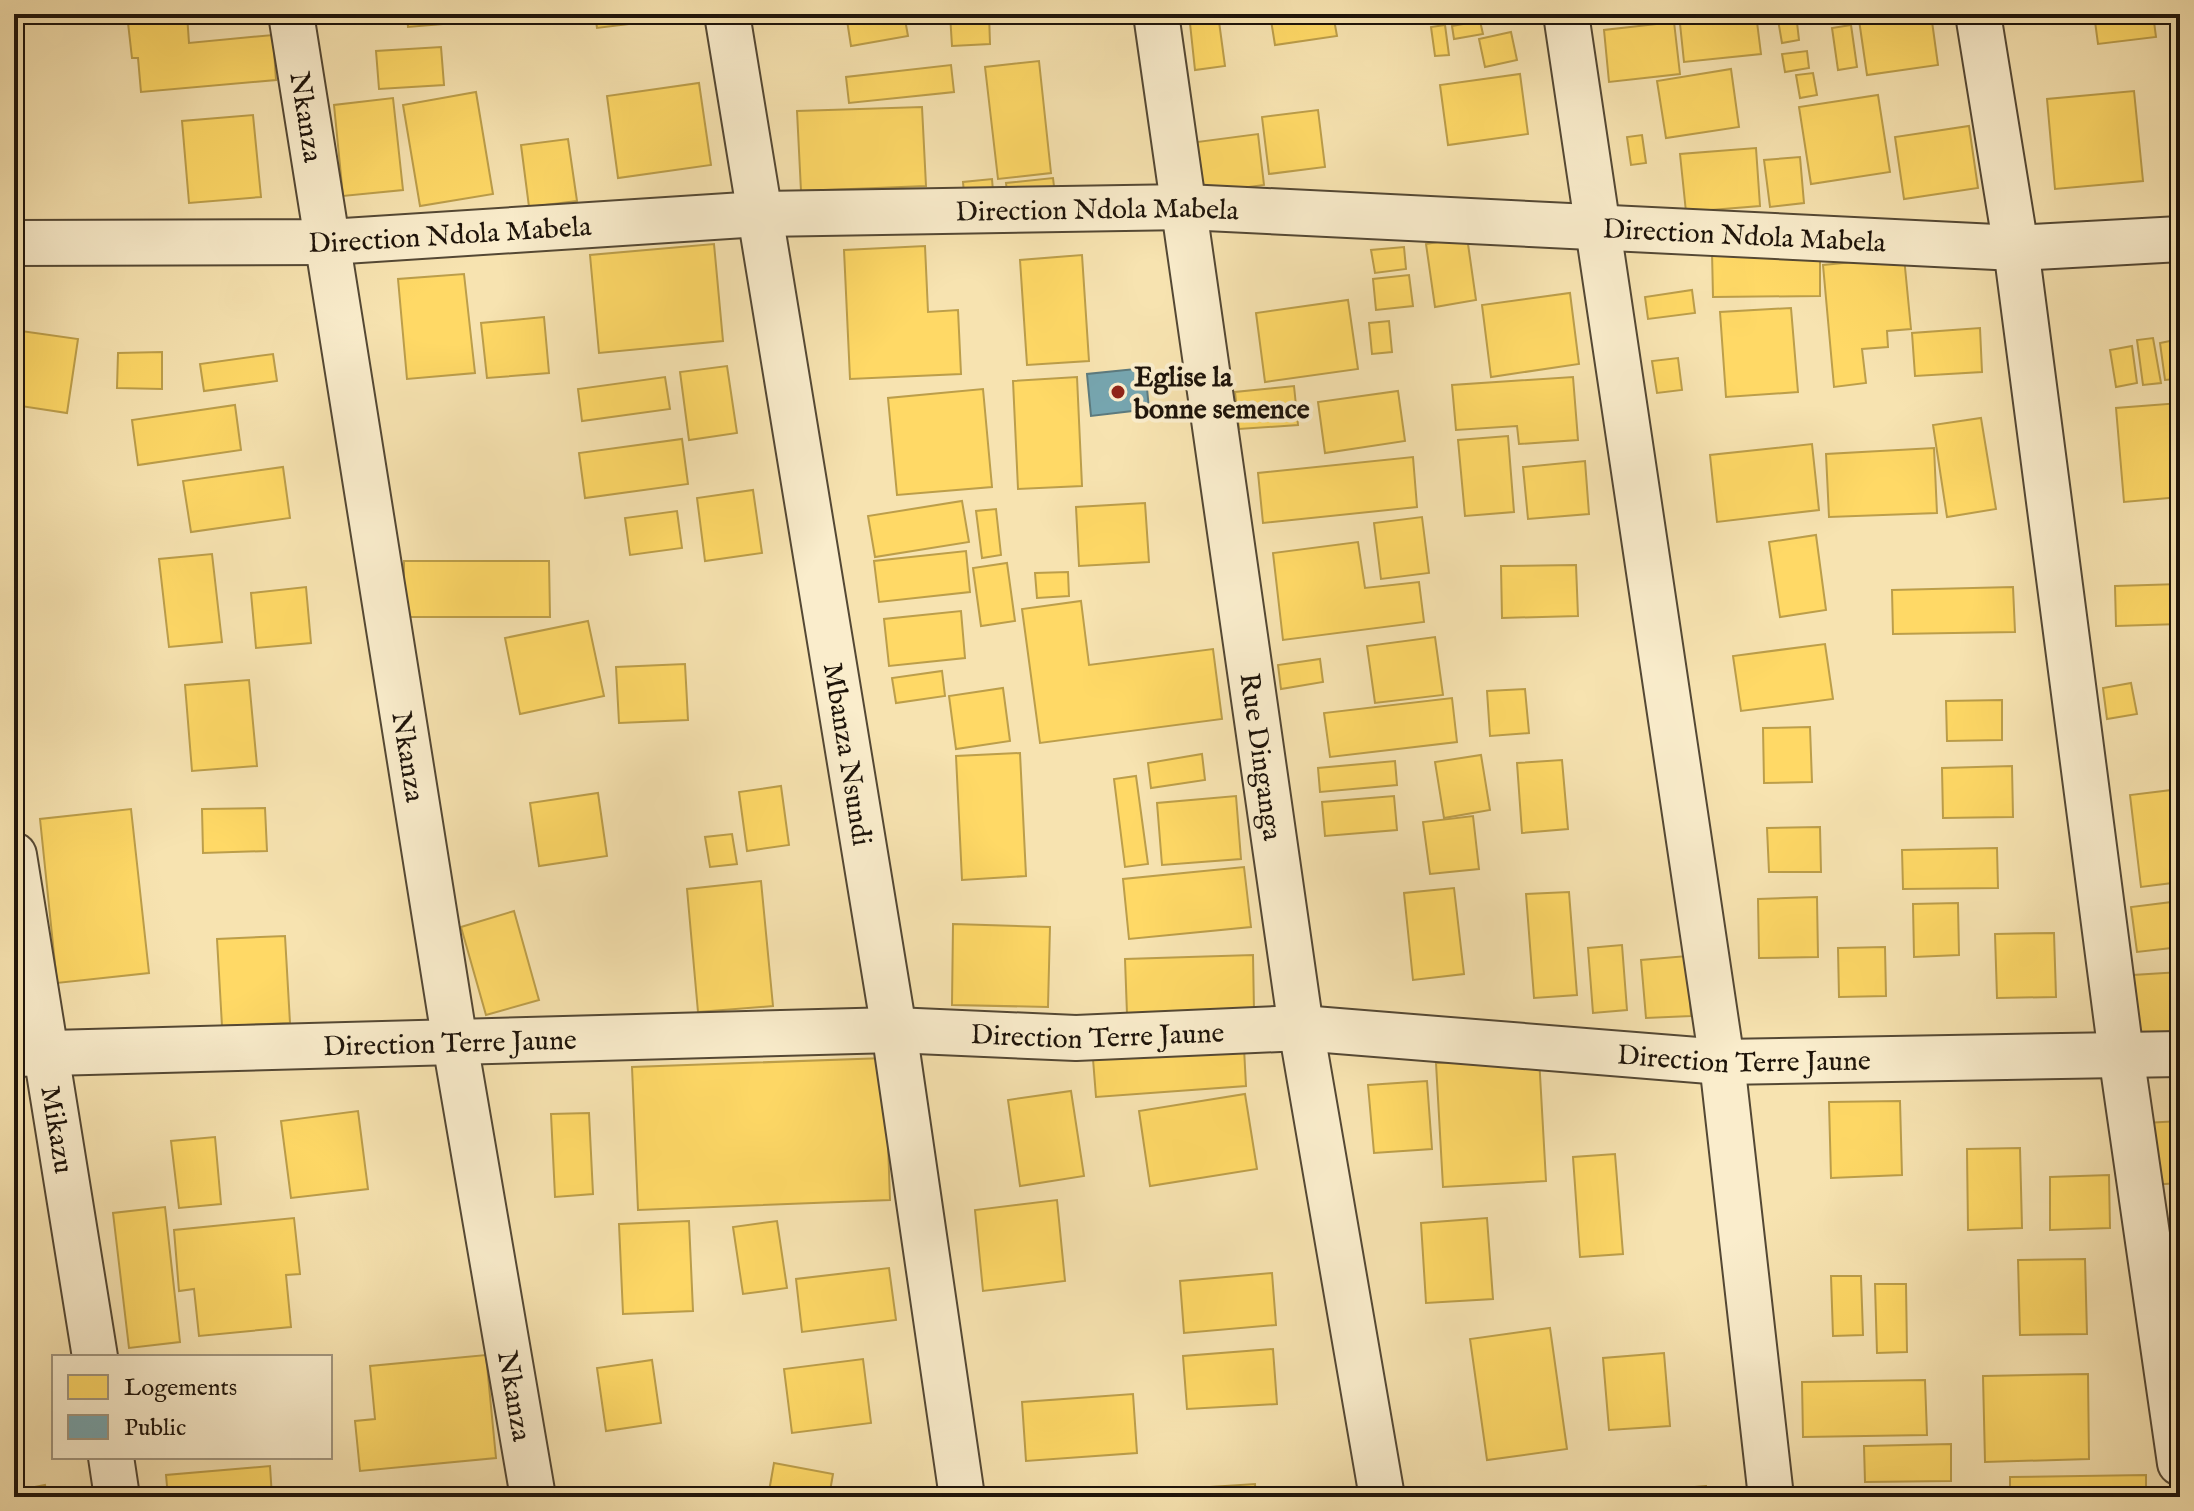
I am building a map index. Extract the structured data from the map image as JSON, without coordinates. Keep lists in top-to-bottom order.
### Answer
{
  "streets": {
    "street": [
      "Nkanza",
      "Direction Ndola Mabela",
      "Mbanza Nsundi",
      "Rue Dinganga",
      "Direction Terre Jaune",
      "Mikazu"
    ]
  },
  "crossings": [
    ["Nkanza", "Direction Ndola Mabela"],
    ["Nkanza", "Direction Terre Jaune"],
    ["Direction Ndola Mabela", "Mbanza Nsundi"],
    ["Direction Ndola Mabela", "Rue Dinganga"],
    ["Mbanza Nsundi", "Direction Terre Jaune"],
    ["Rue Dinganga", "Direction Terre Jaune"],
    ["Direction Terre Jaune", "Mikazu"]
  ],
  "places": ["Eglise la bonne semence"],
  "legend": ["Logements", "Public"]
}
